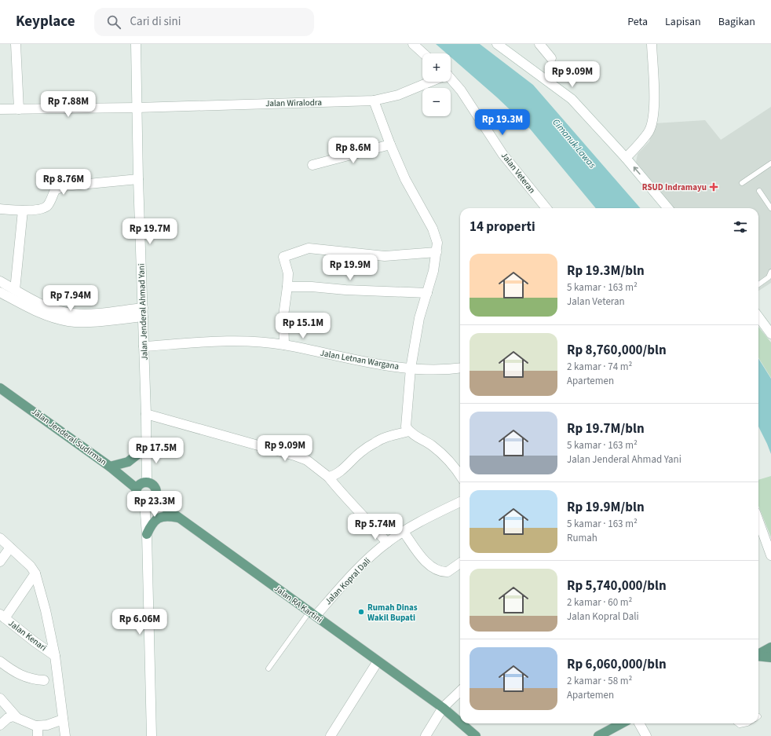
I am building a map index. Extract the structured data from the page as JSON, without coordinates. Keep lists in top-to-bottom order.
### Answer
{
  "streets": {
    "main road": ["Jalan Jenderal Sudirman", "Jalan RA Kartini"],
    "street": [
      "Jalan Wiralodra",
      "Jalan Veteran",
      "Jalan Jenderal Ahmad Yani",
      "Jalan Letnan Wargana",
      "Jalan Kopral Dali",
      "Jalan Kenari"
    ]
  },
  "crossings": [
    ["Jalan Wiralodra", "Jalan Jenderal Ahmad Yani"],
    ["Jalan Jenderal Ahmad Yani", "Jalan Letnan Wargana"],
    ["Jalan Jenderal Ahmad Yani", "Jalan Jenderal Sudirman"],
    ["Jalan Jenderal Ahmad Yani", "Jalan RA Kartini"],
    ["Jalan Jenderal Sudirman", "Jalan RA Kartini"],
    ["Jalan Kopral Dali", "Jalan RA Kartini"]
  ],
  "water": ["Cimanuk Lawas"],
  "places": {
    "health": ["RSUD Indramayu"],
    "other": ["Rumah Dinas Wakil Bupati"]
  },
  "page": {
    "header": "Keyplace",
    "search": "Cari di sini",
    "nav": ["Peta", "Lapisan", "Bagikan"],
    "map_buttons": ["+", "−"],
    "price": [
      "Rp 9.09M",
      "Rp 7.88M",
      "Rp 19.3M",
      "Rp 8.6M",
      "Rp 8.76M",
      "Rp 19.7M",
      "Rp 19.9M",
      "Rp 7.94M",
      "Rp 15.1M",
      "Rp 9.09M",
      "Rp 17.5M",
      "Rp 23.3M",
      "Rp 5.74M",
      "Rp 6.06M"
    ],
    "heading": "14 properti",
    "list": [
      {
        "name": "Rp 19.3M/bln",
        "note": "5 kamar · 163 m² · Jalan Veteran"
      },
      {
        "name": "Rp 8,760,000/bln",
        "note": "2 kamar · 74 m² · Apartemen"
      },
      {
        "name": "Rp 19.7M/bln",
        "note": "5 kamar · 163 m² · Jalan Jenderal Ahmad Yani"
      },
      {
        "name": "Rp 19.9M/bln",
        "note": "5 kamar · 163 m² · Rumah"
      },
      {
        "name": "Rp 5,740,000/bln",
        "note": "2 kamar · 60 m² · Jalan Kopral Dali"
      },
      {
        "name": "Rp 6,060,000/bln",
        "note": "2 kamar · 58 m² · Apartemen"
      }
    ]
  }
}
